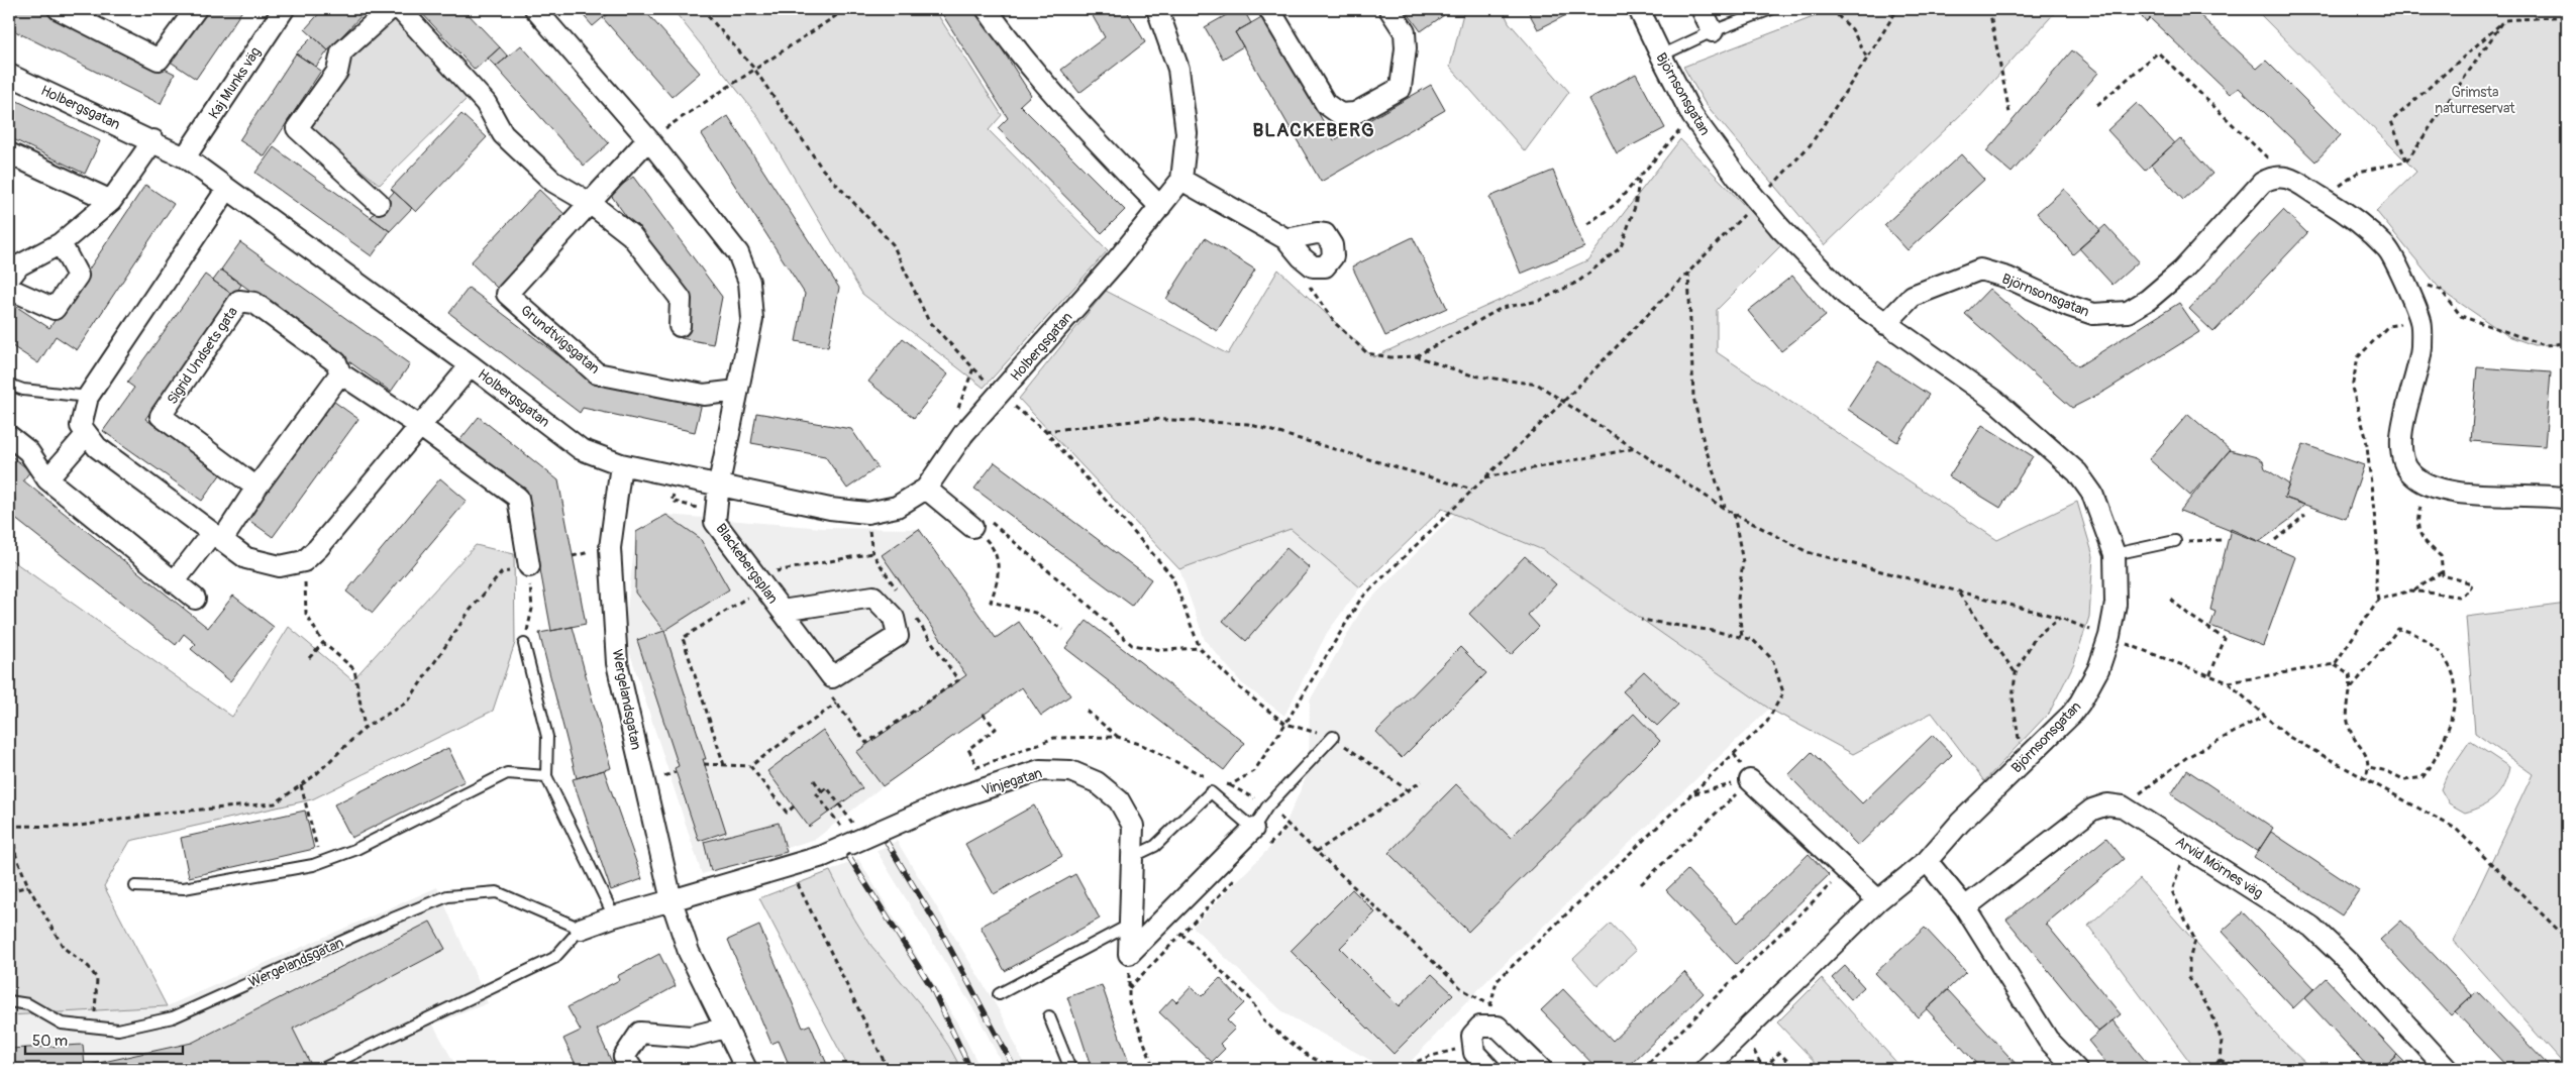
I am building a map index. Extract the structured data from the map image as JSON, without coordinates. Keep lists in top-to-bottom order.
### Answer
{
  "streets": {
    "street": [
      "Kaj Munks väg",
      "Björnsonsgatan",
      "Holbergsgatan",
      "Grundtvigsgatan",
      "Sigrid Undsets gata",
      "Blackebergsplan",
      "Wergelandsgatan",
      "Vinjegatan",
      "Arvid Mörnes väg"
    ]
  },
  "crossings": [
    ["Kaj Munks väg", "Holbergsgatan"],
    ["Holbergsgatan", "Blackebergsplan"],
    ["Holbergsgatan", "Wergelandsgatan"],
    ["Wergelandsgatan", "Vinjegatan"]
  ],
  "districts": ["BLACKEBERG"],
  "parks": ["Grimsta naturreservat"],
  "scale_bar": "50 m"
}
